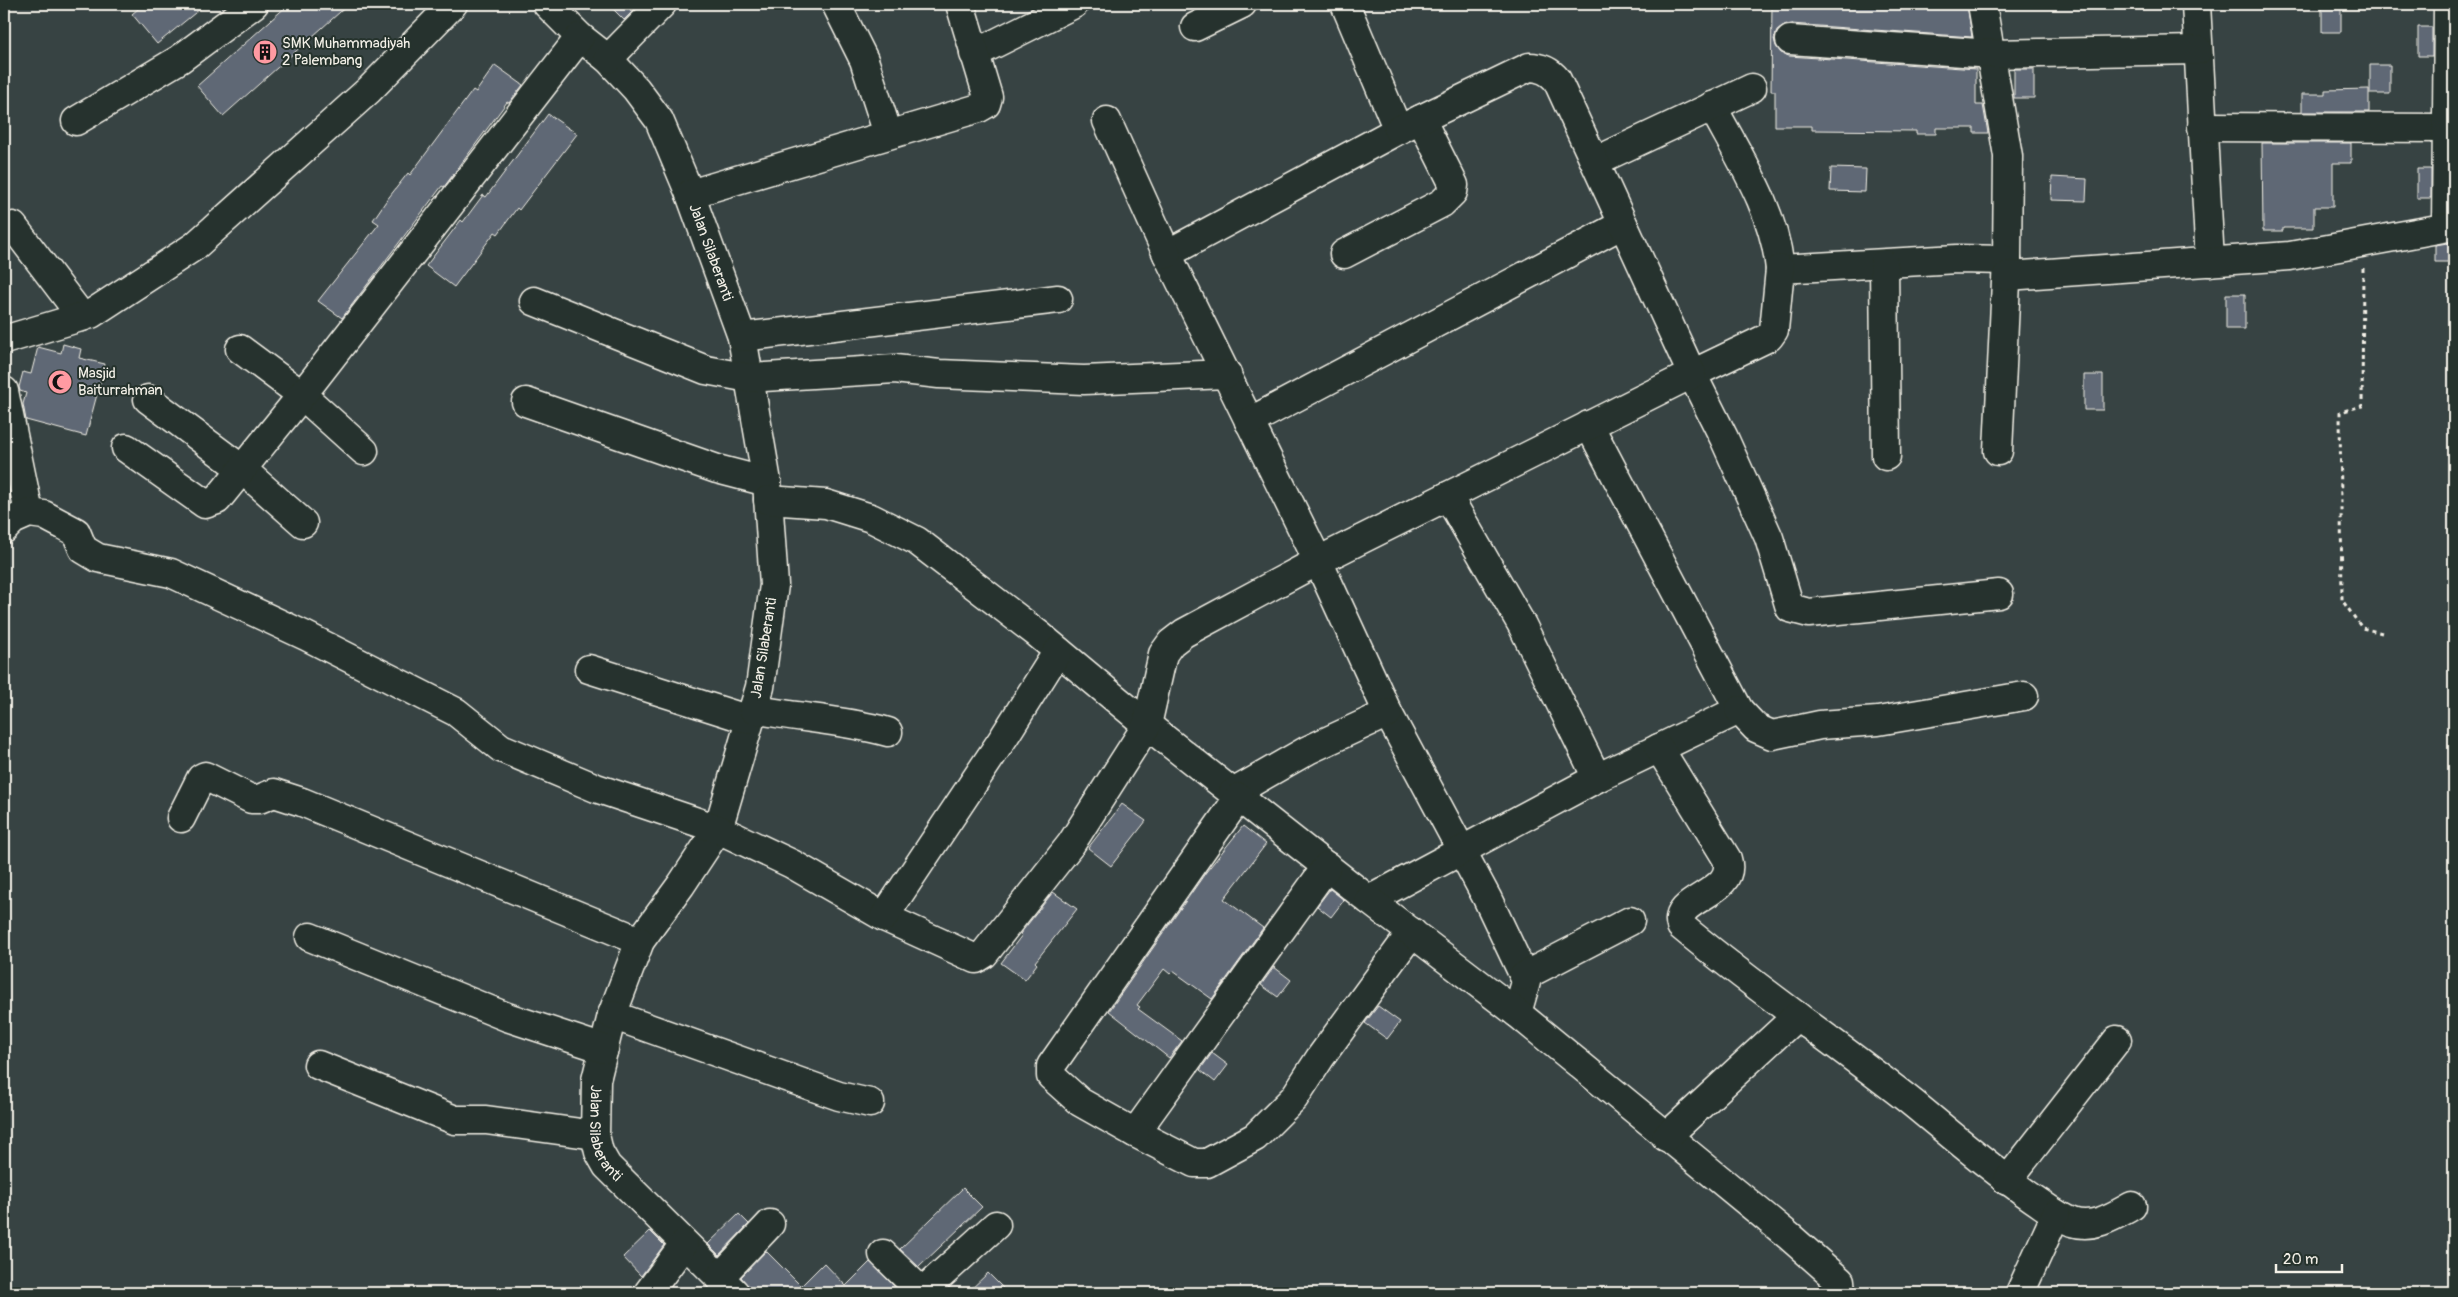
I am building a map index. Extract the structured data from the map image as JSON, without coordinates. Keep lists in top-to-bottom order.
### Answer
{
  "streets": {
    "street": ["Jalan Silaberanti"]
  },
  "places": {
    "building": ["SMK Muhammadiyah 2 Palembang"],
    "mosque": ["Masjid Baiturrahman"]
  },
  "scale_bar": "20 m"
}
